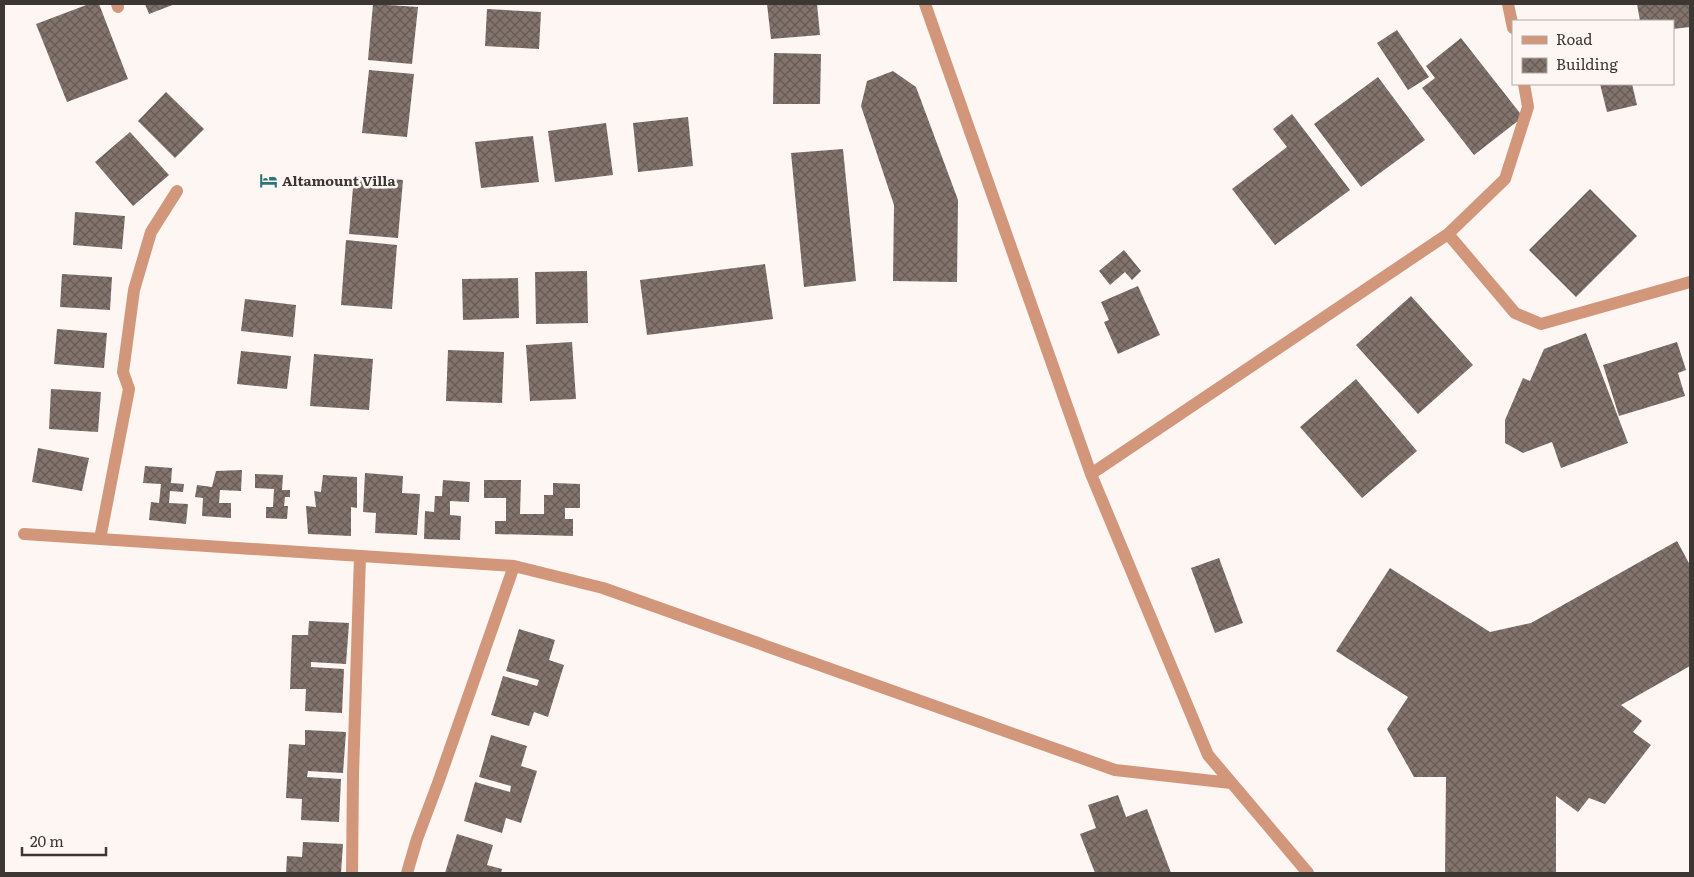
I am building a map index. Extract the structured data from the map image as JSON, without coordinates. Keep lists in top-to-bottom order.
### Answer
{
  "places": {
    "hotel": ["Altamount Villa"]
  },
  "legend": ["Road", "Building"],
  "scale_bar": "20 m"
}
